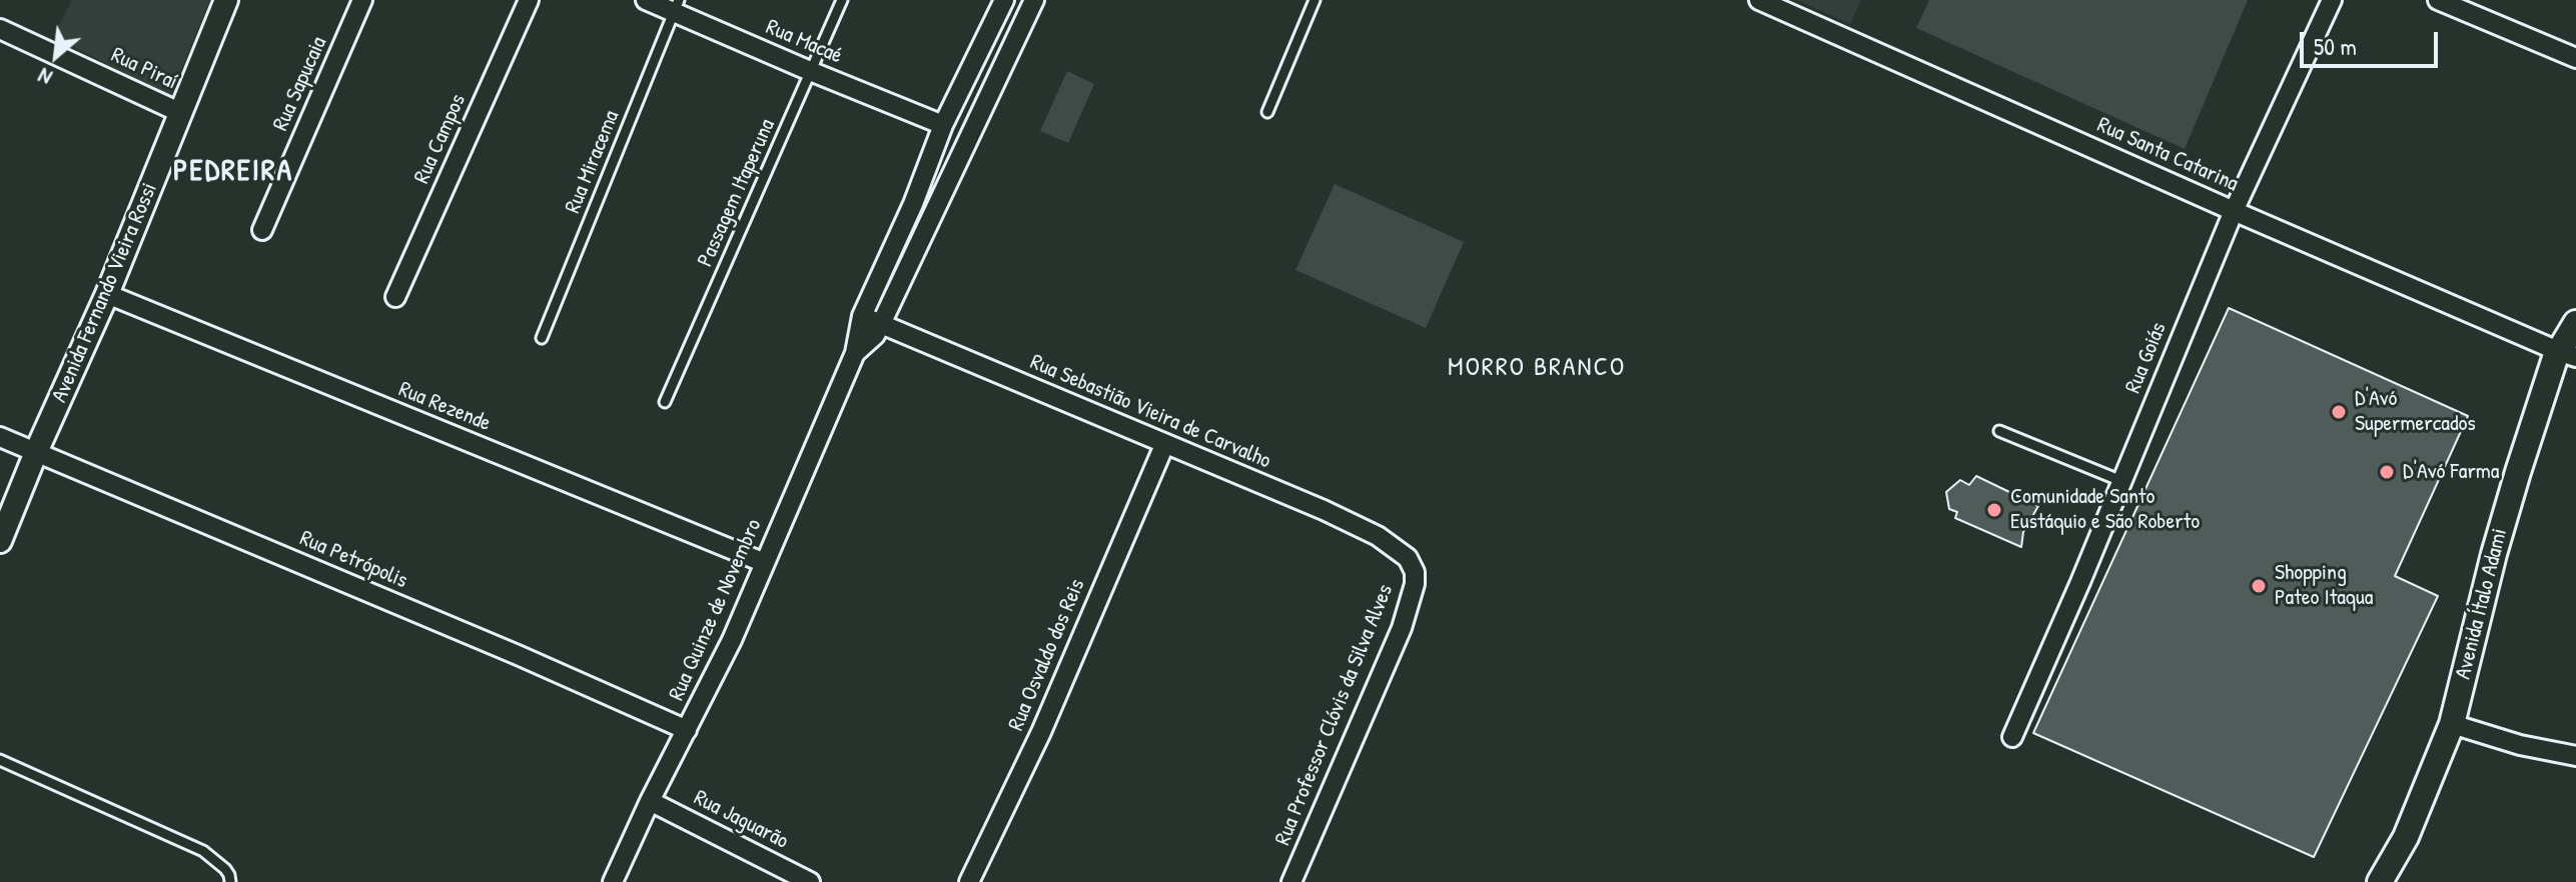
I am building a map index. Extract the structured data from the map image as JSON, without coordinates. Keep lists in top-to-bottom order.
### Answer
{
  "streets": {
    "main road": ["Avenida Ítalo Adami"],
    "street": [
      "Rua Macaé",
      "Rua Piraí",
      "Rua Sapucaia",
      "Rua Campos",
      "Rua Santa Catarina",
      "Avenida Fernando Vieira Rossi",
      "Rua Goiás",
      "Rua Rezende",
      "Rua Sebastião Vieira de Carvalho",
      "Rua Petrópolis",
      "Rua Quinze de Novembro",
      "Rua Osvaldo dos Reis",
      "Rua Professor Clóvis da Silva Alves",
      "Rua Jaguarão"
    ],
    "lane": ["Rua Miracema", "Passagem Itaperuna"]
  },
  "crossings": [
    ["Rua Macaé", "Rua Miracema"],
    ["Rua Macaé", "Passagem Itaperuna"],
    ["Rua Macaé", "Rua Quinze de Novembro"],
    ["Rua Piraí", "Avenida Fernando Vieira Rossi"],
    ["Rua Santa Catarina", "Rua Goiás"],
    ["Rua Santa Catarina", "Avenida Ítalo Adami"],
    ["Avenida Fernando Vieira Rossi", "Rua Rezende"],
    ["Avenida Fernando Vieira Rossi", "Rua Petrópolis"],
    ["Rua Rezende", "Rua Quinze de Novembro"],
    ["Rua Sebastião Vieira de Carvalho", "Rua Quinze de Novembro"],
    ["Rua Sebastião Vieira de Carvalho", "Rua Osvaldo dos Reis"],
    ["Rua Sebastião Vieira de Carvalho", "Rua Professor Clóvis da Silva Alves"],
    ["Rua Petrópolis", "Rua Quinze de Novembro"],
    ["Rua Quinze de Novembro", "Rua Jaguarão"]
  ],
  "districts": ["PEDREIRA", "MORRO BRANCO"],
  "places": [
    "D'Avó Supermercados",
    "D'Avó Farma",
    "Comunidade Santo Eustáquio e São Roberto",
    "Shopping Pateo Itaqua"
  ],
  "scale_bar": "50 m",
  "north": "bottom left"
}
